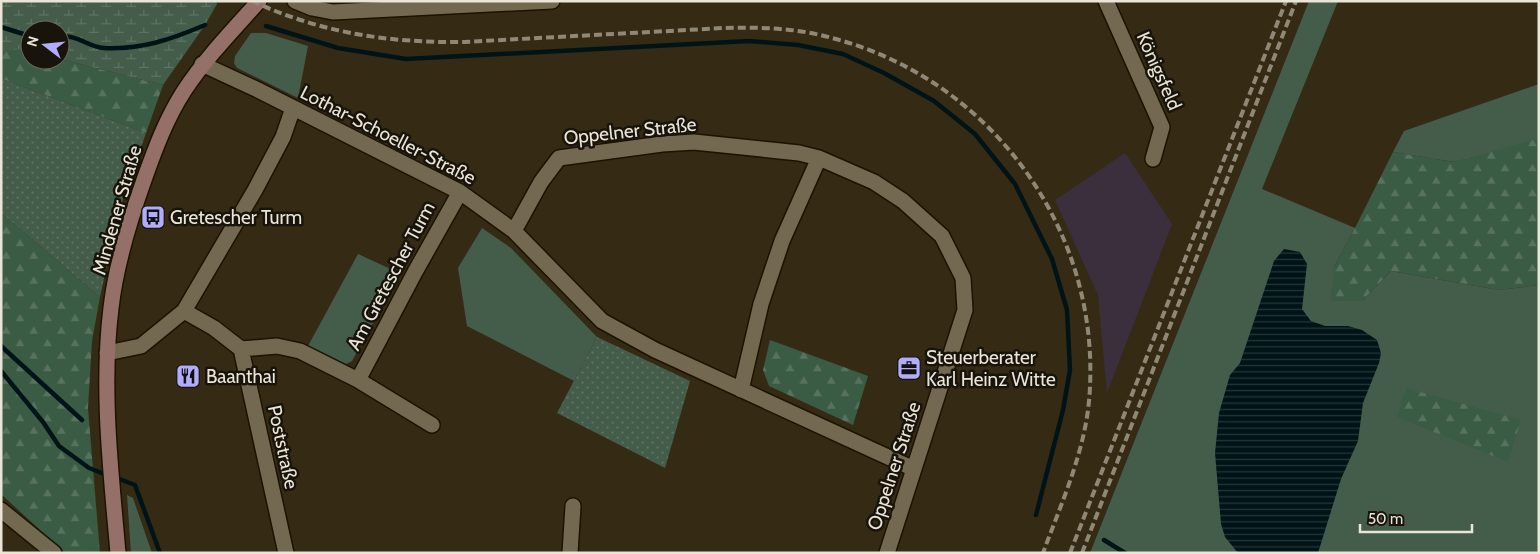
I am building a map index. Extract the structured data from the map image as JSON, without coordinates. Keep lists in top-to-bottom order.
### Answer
{
  "streets": {
    "main road": ["Mindener Straße"],
    "street": [
      "Königsfeld",
      "Oppelner Straße",
      "Lothar-Schoeller-Straße",
      "Am Gretescher Turm",
      "Poststraße"
    ]
  },
  "crossings": [
    ["Oppelner Straße", "Lothar-Schoeller-Straße"],
    ["Lothar-Schoeller-Straße", "Mindener Straße"],
    ["Lothar-Schoeller-Straße", "Am Gretescher Turm"],
    ["Am Gretescher Turm", "Poststraße"]
  ],
  "places": {
    "bus stop": ["Gretescher Turm"],
    "office": ["Steuerberater Karl Heinz Witte"],
    "restaurant": ["Baanthai"]
  },
  "scale_bar": "50 m",
  "north": "left"
}
